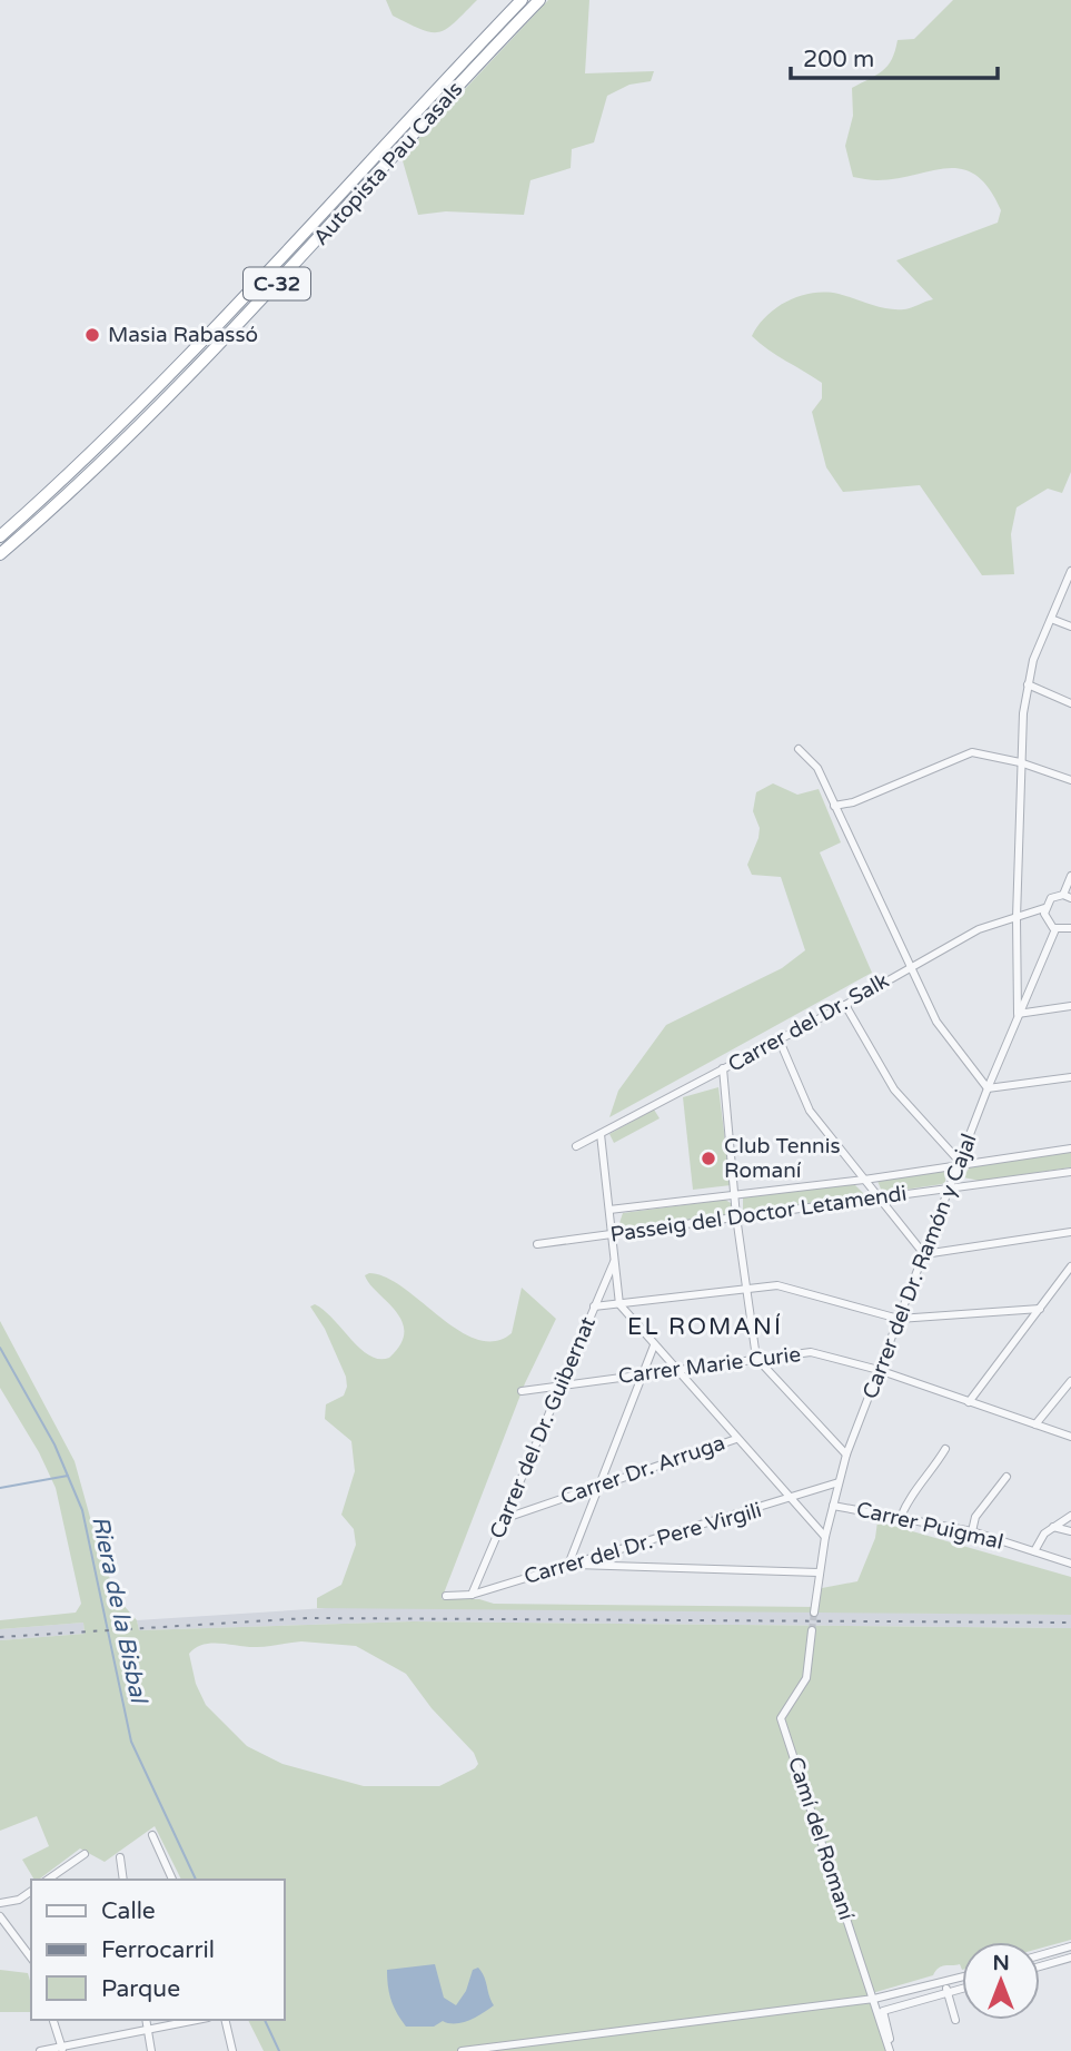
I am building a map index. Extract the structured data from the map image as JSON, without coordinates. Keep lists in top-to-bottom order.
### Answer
{
  "streets": {
    "highway": ["Autopista Pau Casals", "C-32"],
    "street": [
      "Carrer del Dr. Salk",
      "Passeig del Doctor Letamendi",
      "Carrer del Dr. Ramón y Cajal",
      "Carrer Marie Curie",
      "Carrer del Dr. Guibernat",
      "Carrer Dr. Arruga",
      "Carrer Puigmal",
      "Carrer del Dr. Pere Virgili",
      "Camí del Romaní"
    ]
  },
  "crossings": [
    ["Passeig del Doctor Letamendi", "Carrer del Dr. Ramón y Cajal"],
    ["Carrer del Dr. Ramón y Cajal", "Carrer Marie Curie"],
    ["Carrer del Dr. Ramón y Cajal", "Carrer Puigmal"],
    ["Carrer del Dr. Ramón y Cajal", "Carrer del Dr. Pere Virgili"],
    ["Carrer Marie Curie", "Carrer del Dr. Guibernat"],
    ["Carrer del Dr. Guibernat", "Carrer Dr. Arruga"],
    ["Carrer del Dr. Guibernat", "Carrer del Dr. Pere Virgili"]
  ],
  "districts": ["EL ROMANÍ"],
  "water": ["Riera de la Bisbal"],
  "places": ["Masia Rabassó", "Club Tennis Romaní"],
  "legend": ["Calle", "Ferrocarril", "Parque"],
  "scale_bar": "200 m",
  "north": "top"
}
